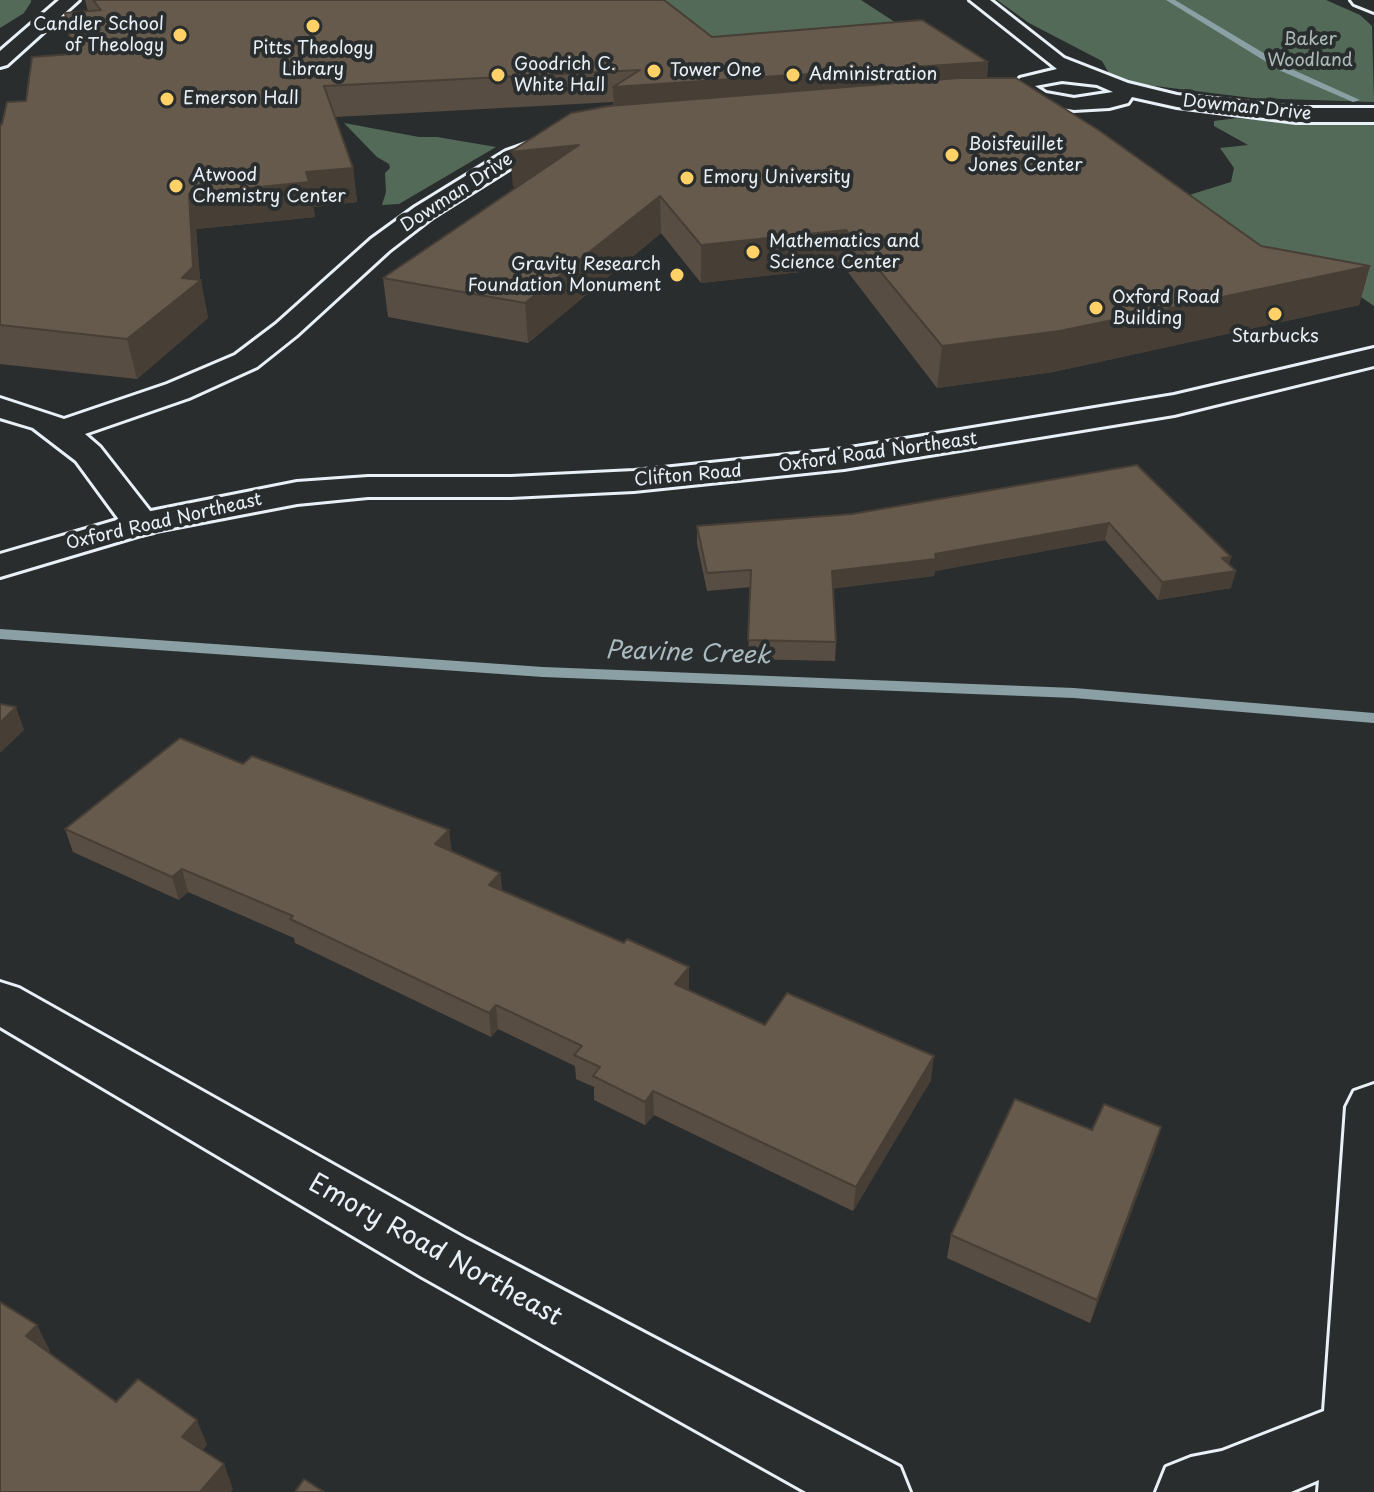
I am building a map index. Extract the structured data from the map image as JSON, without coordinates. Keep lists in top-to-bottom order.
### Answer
{
  "streets": {
    "street": ["Dowman Drive", "Oxford Road Northeast", "Emory Road Northeast"]
  },
  "water": ["Peavine Creek"],
  "parks": ["Baker Woodland"],
  "places": [
    "Pitts Theology Library",
    "Candler School of Theology",
    "Tower One",
    "Goodrich C. White Hall",
    "Administration",
    "Emerson Hall",
    "Boisfeuillet Jones Center",
    "Emory University",
    "Atwood Chemistry Center",
    "Mathematics and Science Center",
    "Gravity Research Foundation Monument",
    "Oxford Road Building",
    "Starbucks"
  ]
}
